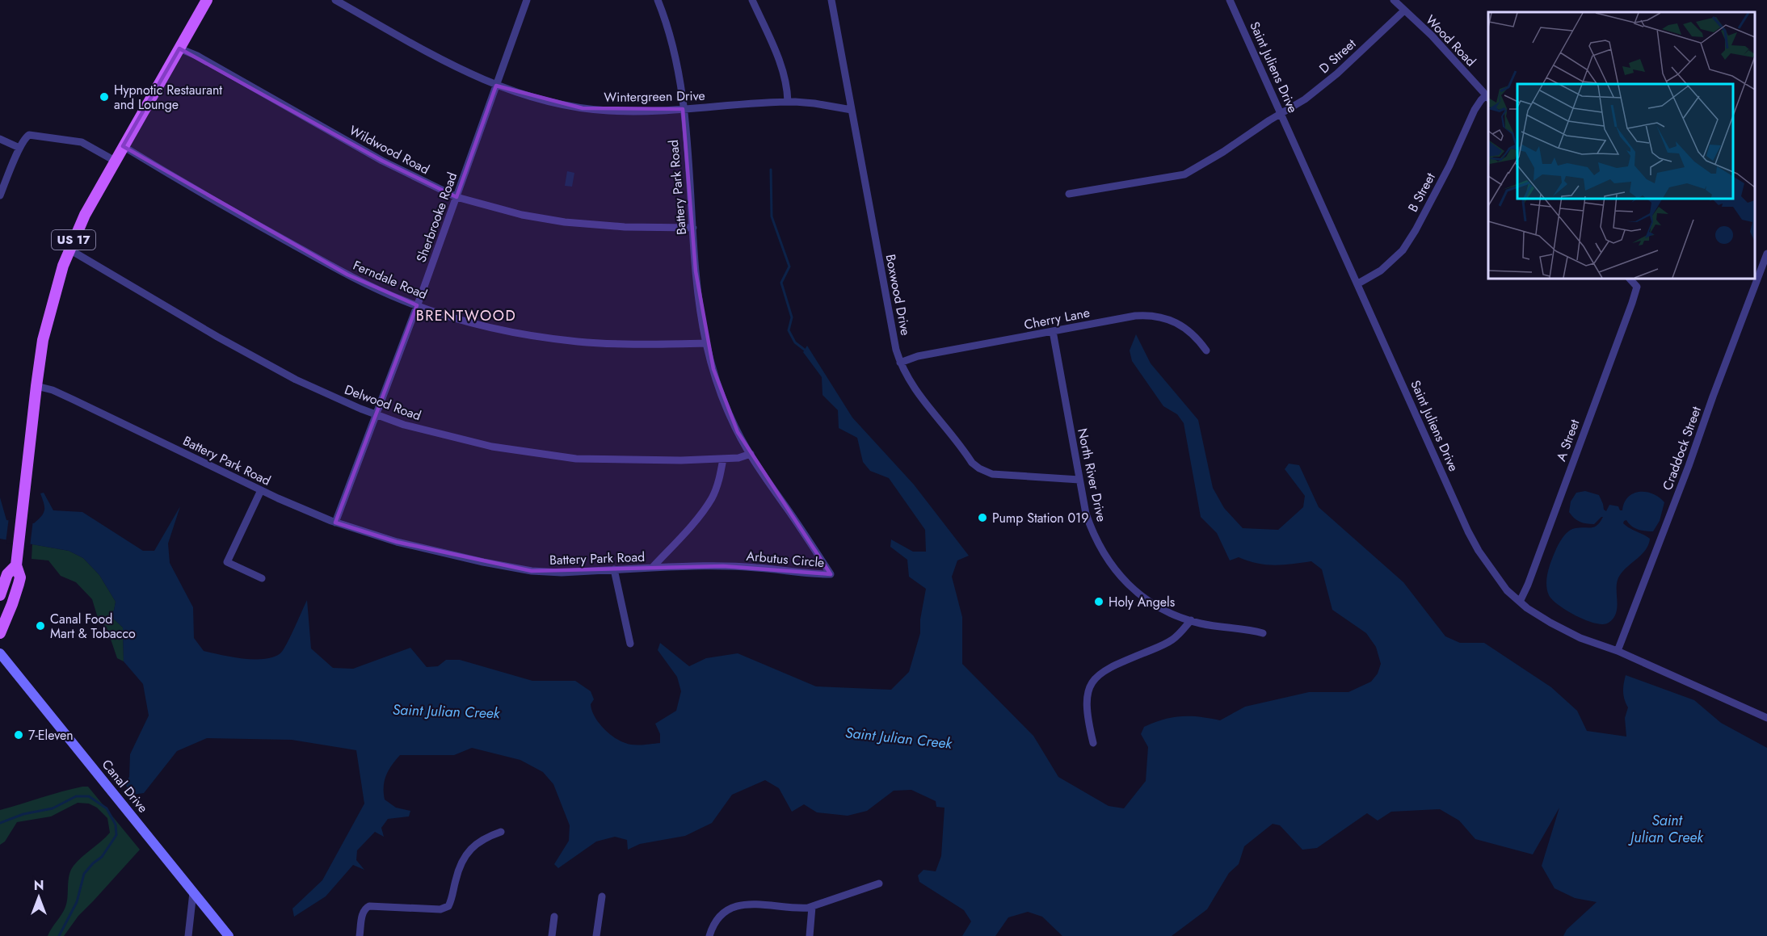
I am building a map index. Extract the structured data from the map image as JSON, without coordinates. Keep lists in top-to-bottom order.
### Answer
{
  "streets": {
    "main road": ["US 17", "Canal Drive"],
    "street": [
      "Wood Road",
      "D Street",
      "Saint Juliens Drive",
      "Wintergreen Drive",
      "Wildwood Road",
      "Battery Park Road",
      "B Street",
      "Sherbrooke Road",
      "Ferndale Road",
      "Boxwood Drive",
      "Cherry Lane",
      "Delwood Road",
      "A Street",
      "Craddock Street",
      "North River Drive",
      "Arbutus Circle"
    ]
  },
  "crossings": [
    ["Wood Road", "D Street"],
    ["Wood Road", "B Street"],
    ["D Street", "Saint Juliens Drive"],
    ["Saint Juliens Drive", "B Street"],
    ["Saint Juliens Drive", "A Street"],
    ["Saint Juliens Drive", "Craddock Street"],
    ["Wintergreen Drive", "Battery Park Road"],
    ["Wintergreen Drive", "Sherbrooke Road"],
    ["Wintergreen Drive", "Boxwood Drive"],
    ["Wildwood Road", "Battery Park Road"],
    ["Wildwood Road", "Sherbrooke Road"],
    ["Wildwood Road", "US 17"],
    ["Battery Park Road", "Sherbrooke Road"],
    ["Battery Park Road", "US 17"],
    ["Battery Park Road", "Ferndale Road"],
    ["Battery Park Road", "Delwood Road"],
    ["Battery Park Road", "Arbutus Circle"],
    ["Sherbrooke Road", "Ferndale Road"],
    ["Sherbrooke Road", "Delwood Road"],
    ["US 17", "Ferndale Road"],
    ["US 17", "Delwood Road"],
    ["Boxwood Drive", "Cherry Lane"],
    ["Boxwood Drive", "North River Drive"],
    ["Cherry Lane", "North River Drive"]
  ],
  "districts": ["BRENTWOOD"],
  "water": ["Saint Julian Creek"],
  "places": [
    "Hypnotic Restaurant and Lounge",
    "Pump Station 019",
    "Holy Angels",
    "Canal Food Mart & Tobacco",
    "7-Eleven"
  ],
  "north": "top"
}
